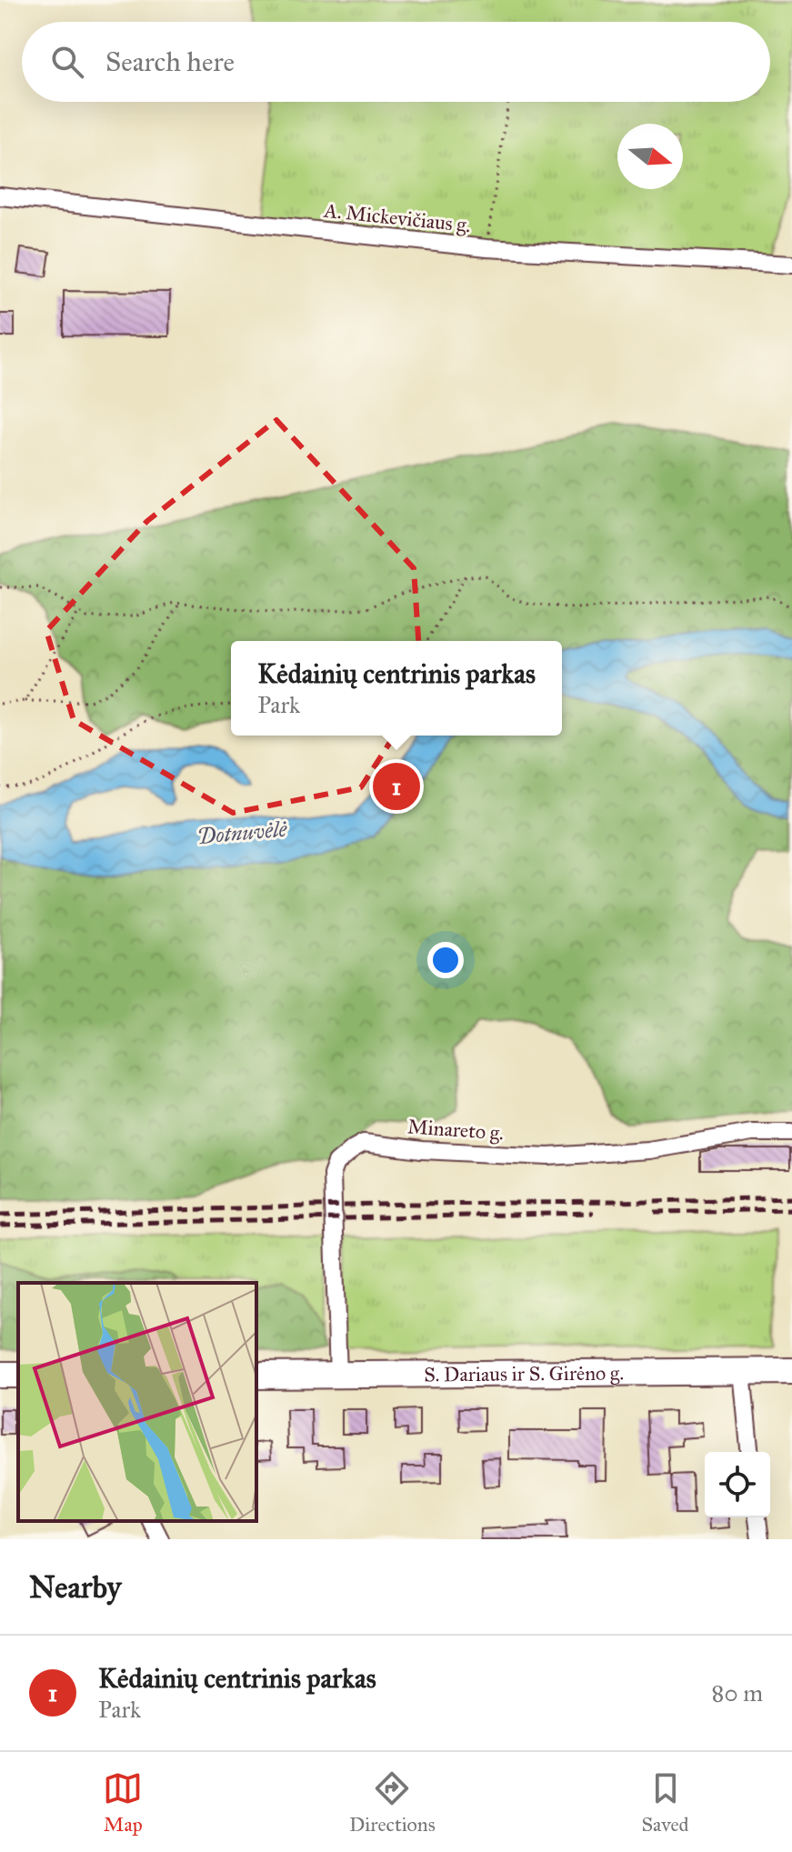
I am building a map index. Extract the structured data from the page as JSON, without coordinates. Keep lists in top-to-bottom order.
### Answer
{
  "streets": {
    "main road": ["S. Dariaus ir S. Girėno g."],
    "street": ["A. Mickevičiaus g.", "Minareto g."]
  },
  "crossings": [
    ["Minareto g.", "S. Dariaus ir S. Girėno g."]
  ],
  "water": ["Dotnuvėlė"],
  "north": "right",
  "page": {
    "search": "Search here",
    "popup": ["Kėdainių centrinis parkas", "Park"],
    "pins": "1",
    "heading": "Nearby",
    "list": [
      {
        "mark": "1",
        "name": "Kėdainių centrinis parkas",
        "note": "Park",
        "value": "80 m"
      }
    ],
    "nav": ["Map", "Directions", "Saved"]
  }
}
